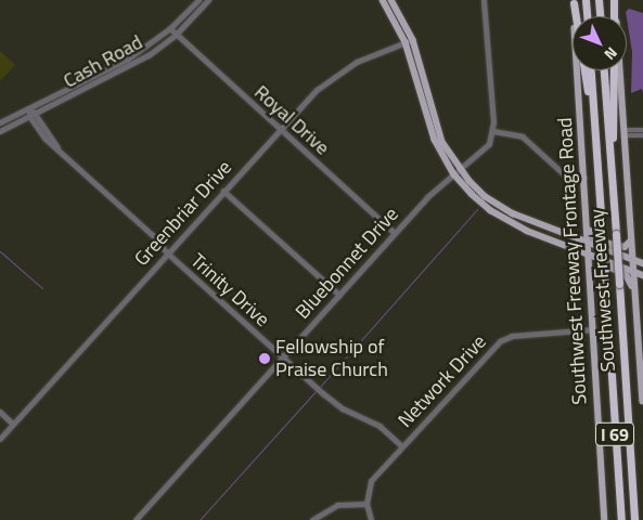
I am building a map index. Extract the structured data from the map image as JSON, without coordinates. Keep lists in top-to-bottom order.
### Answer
{
  "streets": {
    "highway": ["Southwest Freeway", "I 69"],
    "main road": ["Southwest Freeway Frontage Road"],
    "street": [
      "Cash Road",
      "Royal Drive",
      "Greenbriar Drive",
      "Bluebonnet Drive",
      "Trinity Drive",
      "Network Drive"
    ]
  },
  "crossings": [
    ["Cash Road", "Royal Drive"],
    ["Cash Road", "Trinity Drive"],
    ["Royal Drive", "Greenbriar Drive"],
    ["Royal Drive", "Bluebonnet Drive"],
    ["Greenbriar Drive", "Trinity Drive"],
    ["Southwest Freeway Frontage Road", "Network Drive"],
    ["Bluebonnet Drive", "Trinity Drive"],
    ["Trinity Drive", "Network Drive"]
  ],
  "places": ["Fellowship of Praise Church"],
  "north": "bottom right"
}
